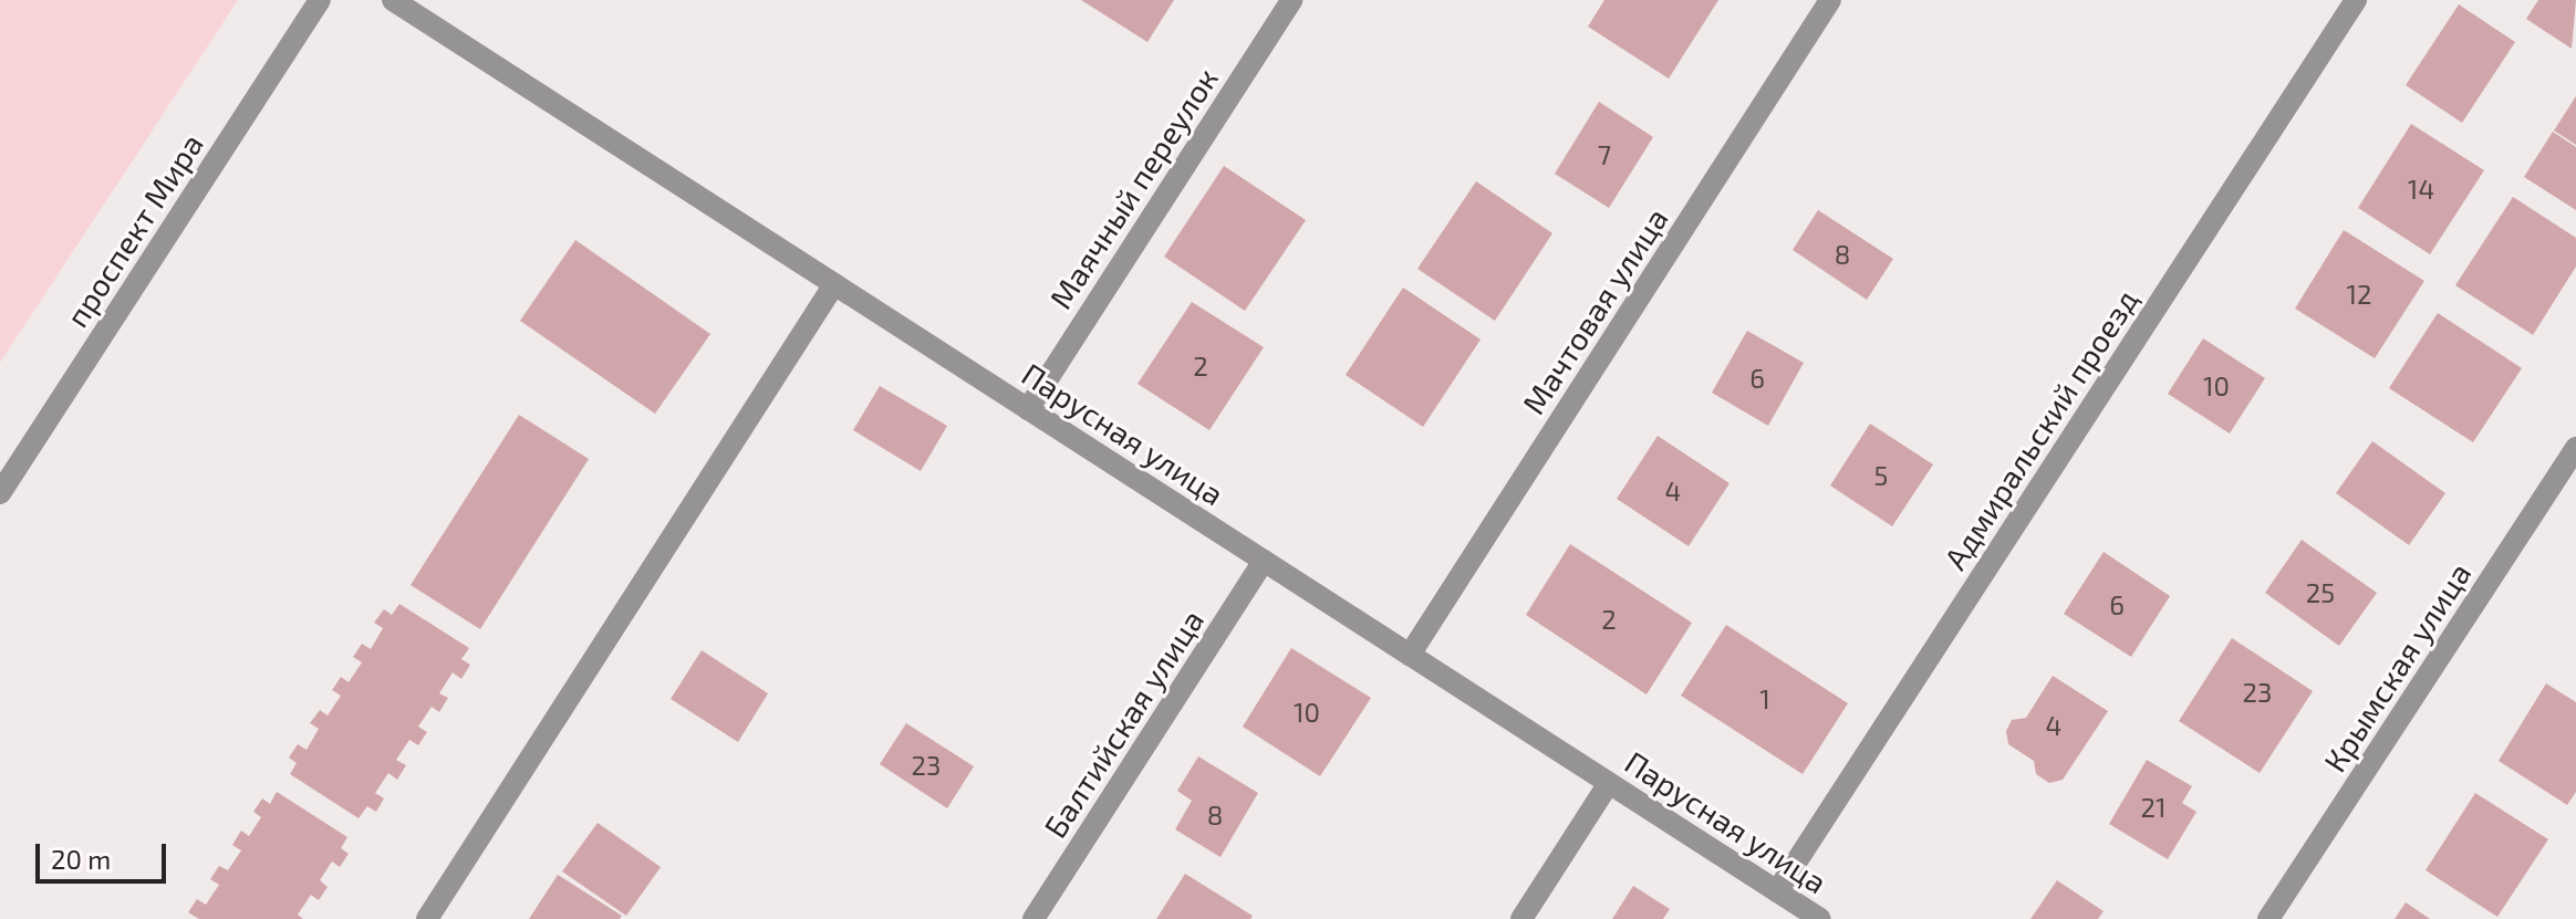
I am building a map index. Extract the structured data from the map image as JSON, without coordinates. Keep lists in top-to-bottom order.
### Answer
{
  "streets": {
    "street": [
      "Маячный переулок",
      "проспект Мира",
      "Мачтовая улица",
      "Адмиральский проезд",
      "Парусная улица",
      "Крымская улица",
      "Балтийская улица"
    ]
  },
  "crossings": [
    ["Маячный переулок", "Парусная улица"],
    ["Мачтовая улица", "Парусная улица"],
    ["Адмиральский проезд", "Парусная улица"],
    ["Парусная улица", "Балтийская улица"]
  ],
  "house_numbers": [
    "7",
    "14",
    "8",
    "12",
    "2",
    "6",
    "10",
    "5",
    "4",
    "25",
    "6",
    "2",
    "23",
    "1",
    "10",
    "4",
    "23",
    "21",
    "8"
  ],
  "scale_bar": "20 m"
}
